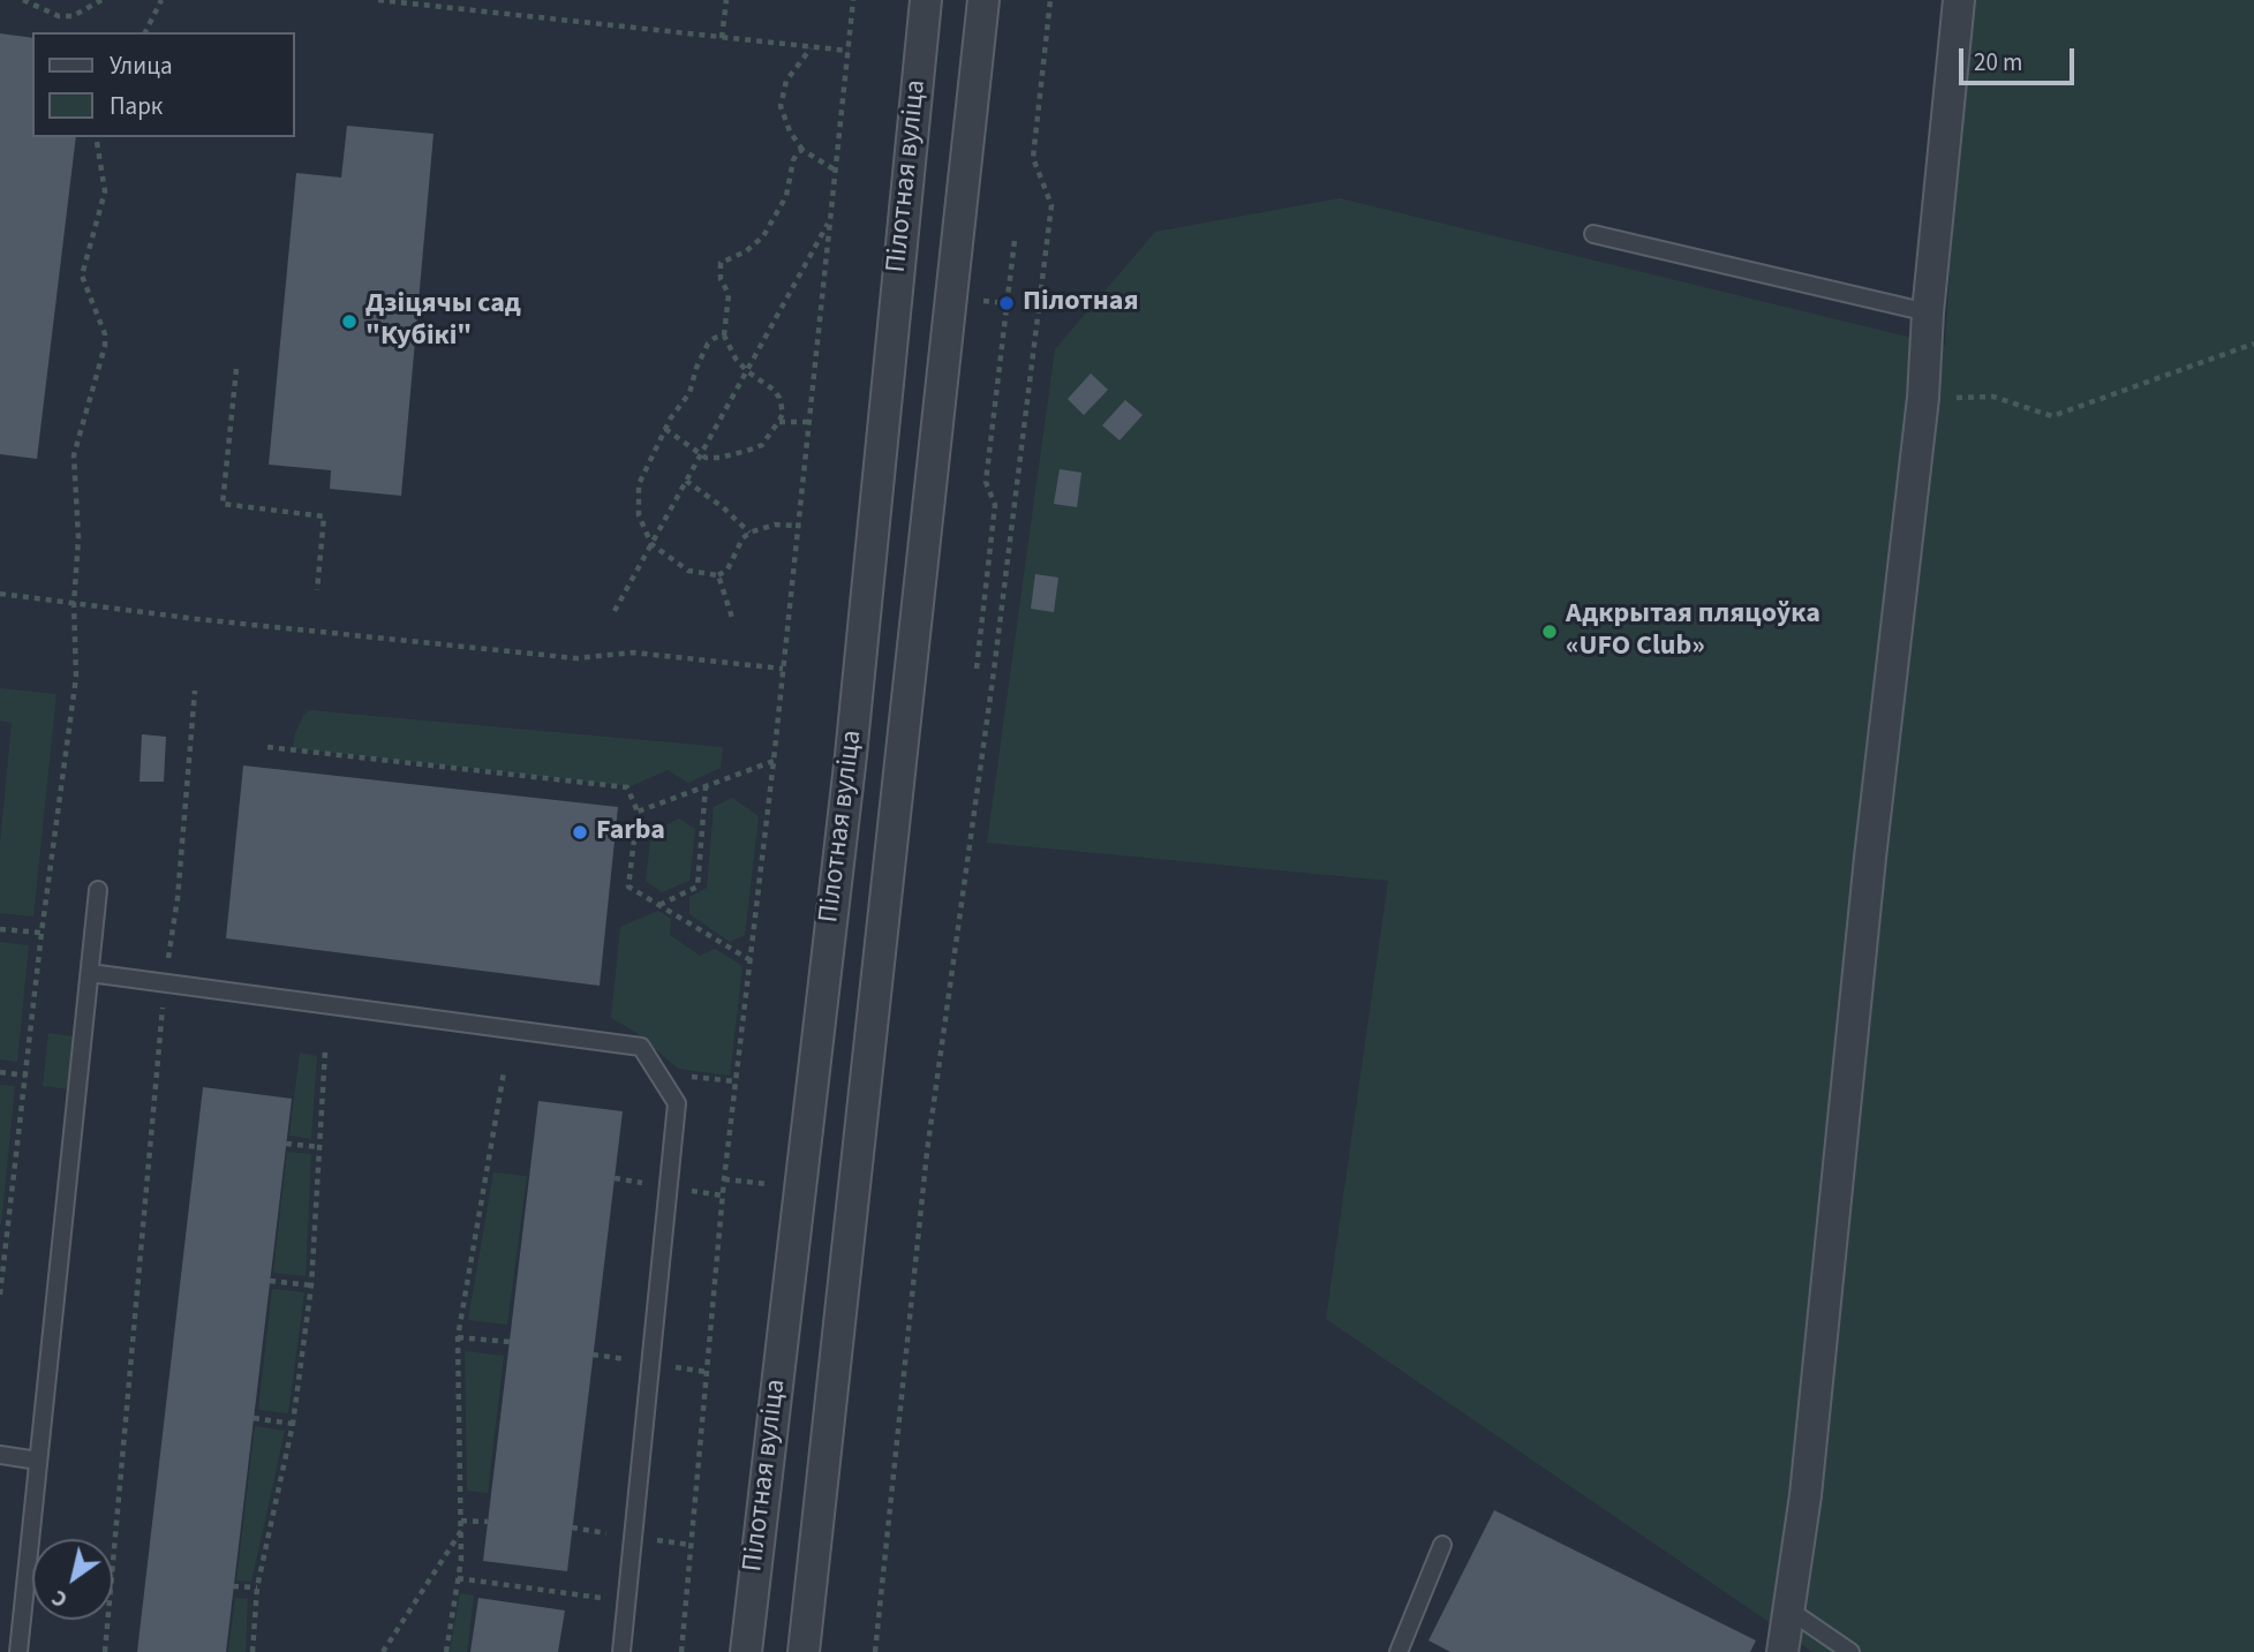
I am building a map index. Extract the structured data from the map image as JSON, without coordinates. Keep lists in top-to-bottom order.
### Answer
{
  "streets": {
    "street": ["Пілотная вуліца"]
  },
  "places": [
    "Пілотная",
    "Дзіцячы сад \"Кубікі\"",
    "Адкрытая пляцоўка «UFO Club»",
    "Farba"
  ],
  "legend": ["Улица", "Парк"],
  "scale_bar": "20 m",
  "north": "bottom left"
}
